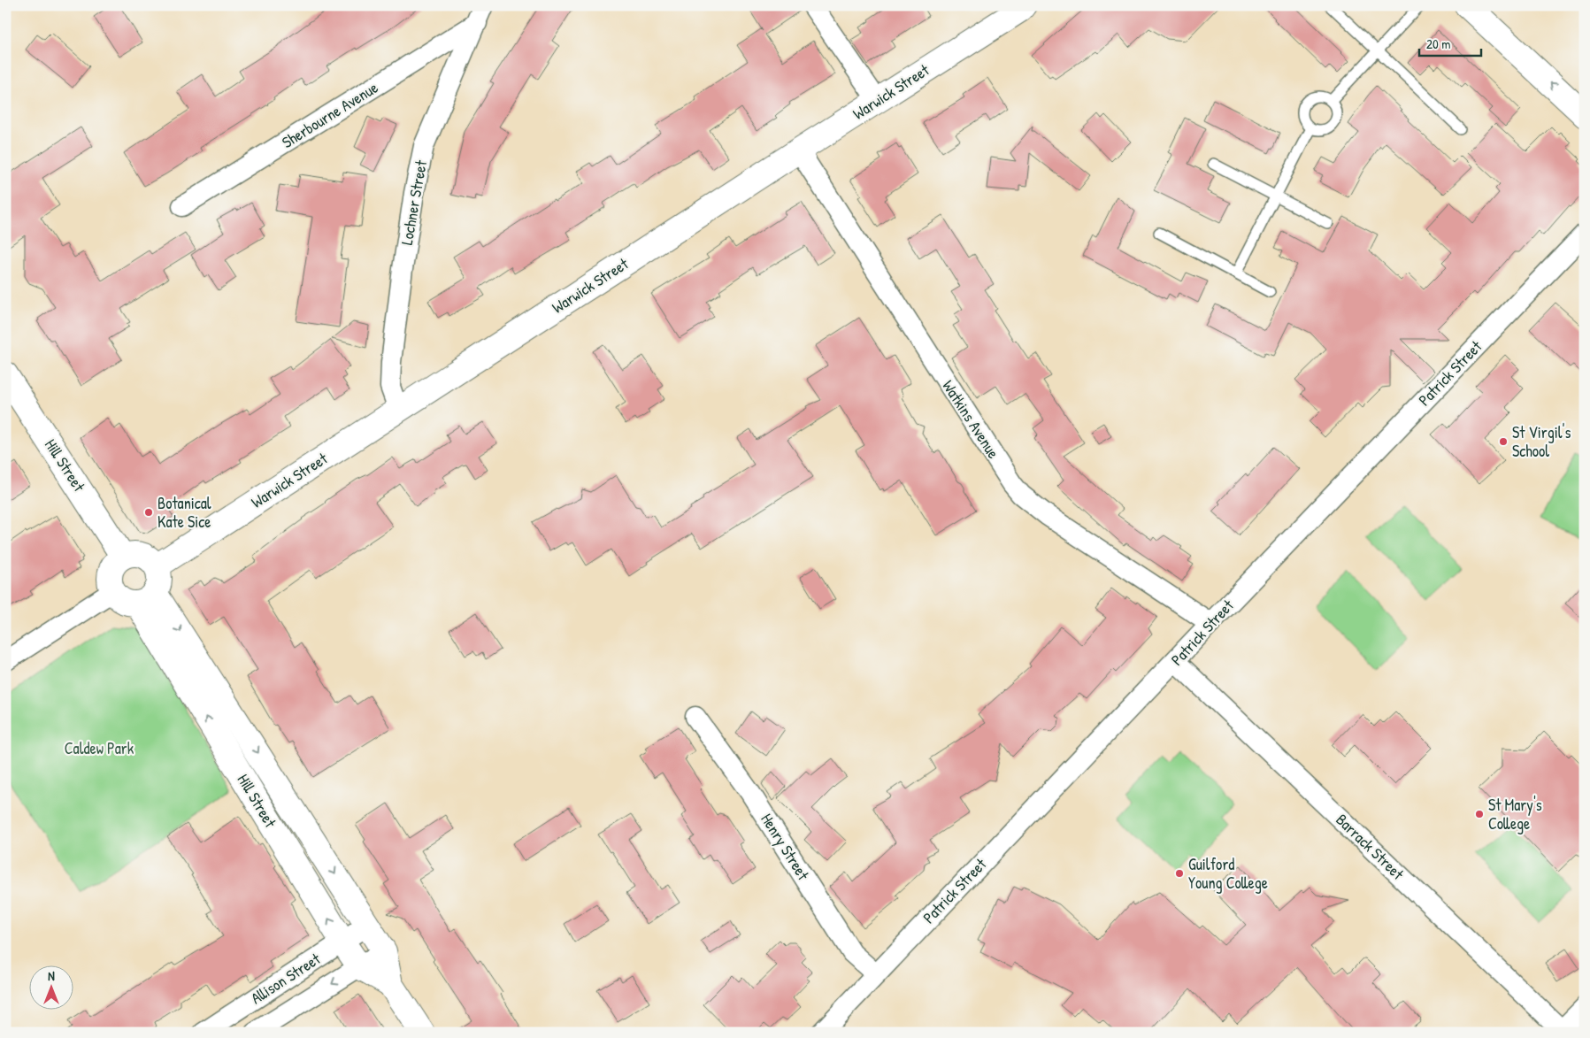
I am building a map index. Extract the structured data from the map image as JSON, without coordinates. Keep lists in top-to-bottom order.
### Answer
{
  "streets": {
    "street": [
      "Warwick Street",
      "Sherbourne Avenue",
      "Lochner Street",
      "Patrick Street",
      "Watkins Avenue",
      "Hill Street",
      "Henry Street",
      "Barrack Street",
      "Allison Street"
    ]
  },
  "crossings": [
    ["Warwick Street", "Lochner Street"],
    ["Warwick Street", "Watkins Avenue"],
    ["Warwick Street", "Hill Street"],
    ["Sherbourne Avenue", "Lochner Street"],
    ["Patrick Street", "Watkins Avenue"],
    ["Patrick Street", "Henry Street"],
    ["Patrick Street", "Barrack Street"],
    ["Hill Street", "Allison Street"]
  ],
  "parks": ["Caldew Park"],
  "places": [
    "St Virgil's School",
    "Botanical Kate Sice",
    "St Mary's College",
    "Guilford Young College"
  ],
  "scale_bar": "20 m",
  "north": "top"
}
